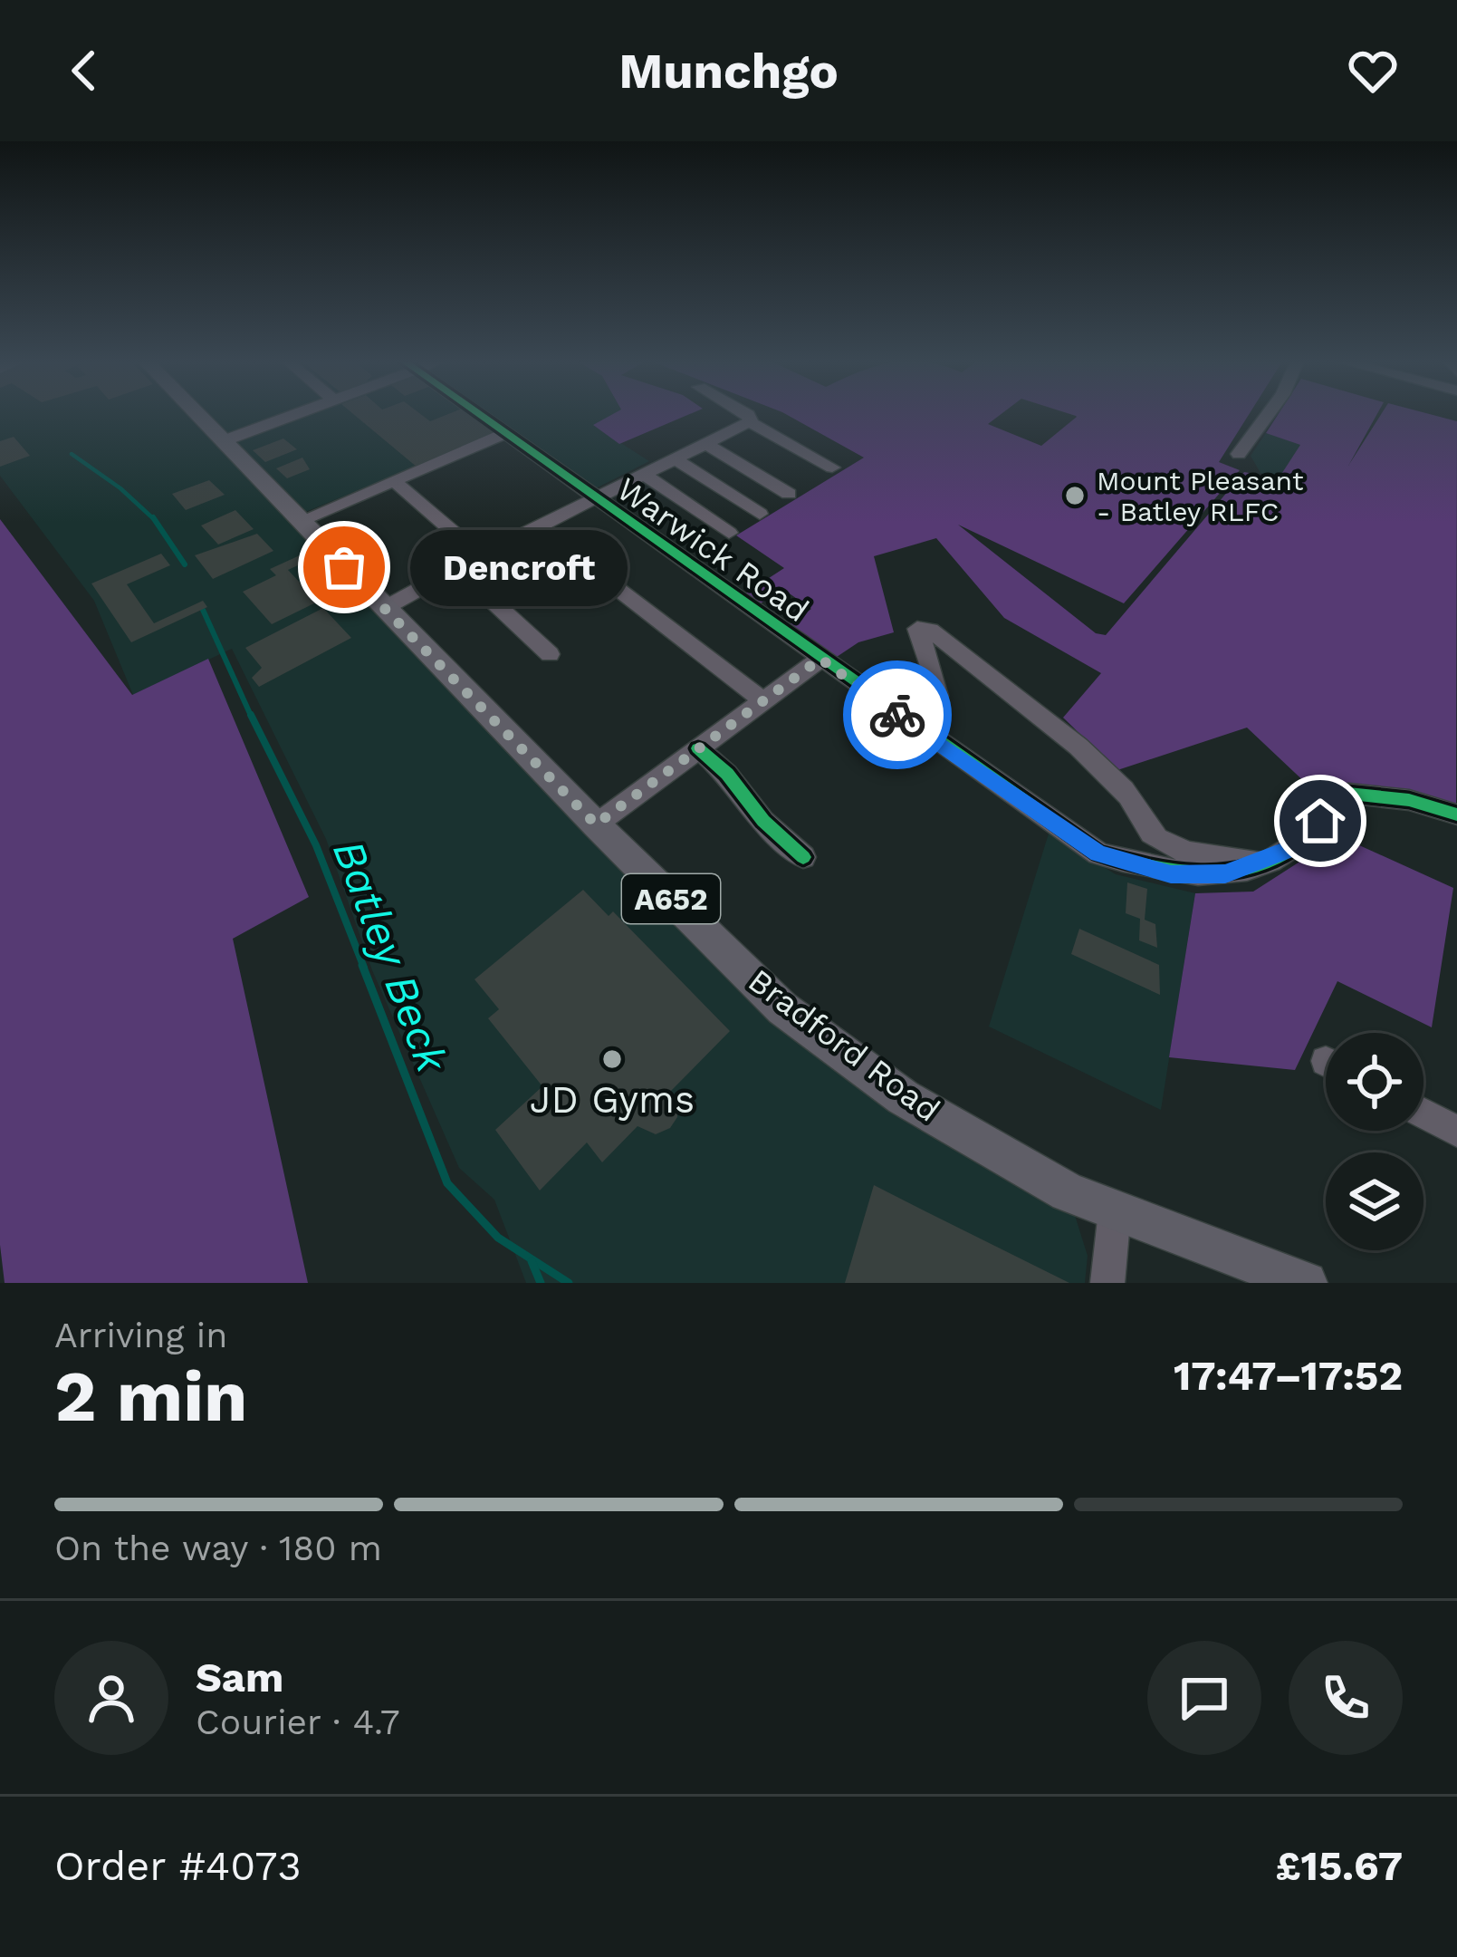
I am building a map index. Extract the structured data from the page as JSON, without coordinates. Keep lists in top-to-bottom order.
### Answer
{
  "streets": {
    "main road": ["A652", "Bradford Road"],
    "street": ["Warwick Road"]
  },
  "water": ["Batley Beck"],
  "places": ["Mount Pleasant - Batley RLFC", "Dencroft", "JD Gyms"],
  "page": {
    "header": "Munchgo",
    "bubble": "Dencroft",
    "heading": ["2 min", "Arriving in", "17:47–17:52"],
    "panel": [
      "Sam",
      "Courier · 4.7",
      "Order #4073",
      "£15.67"
    ],
    "bar": "On the way · 180 m"
  }
}
